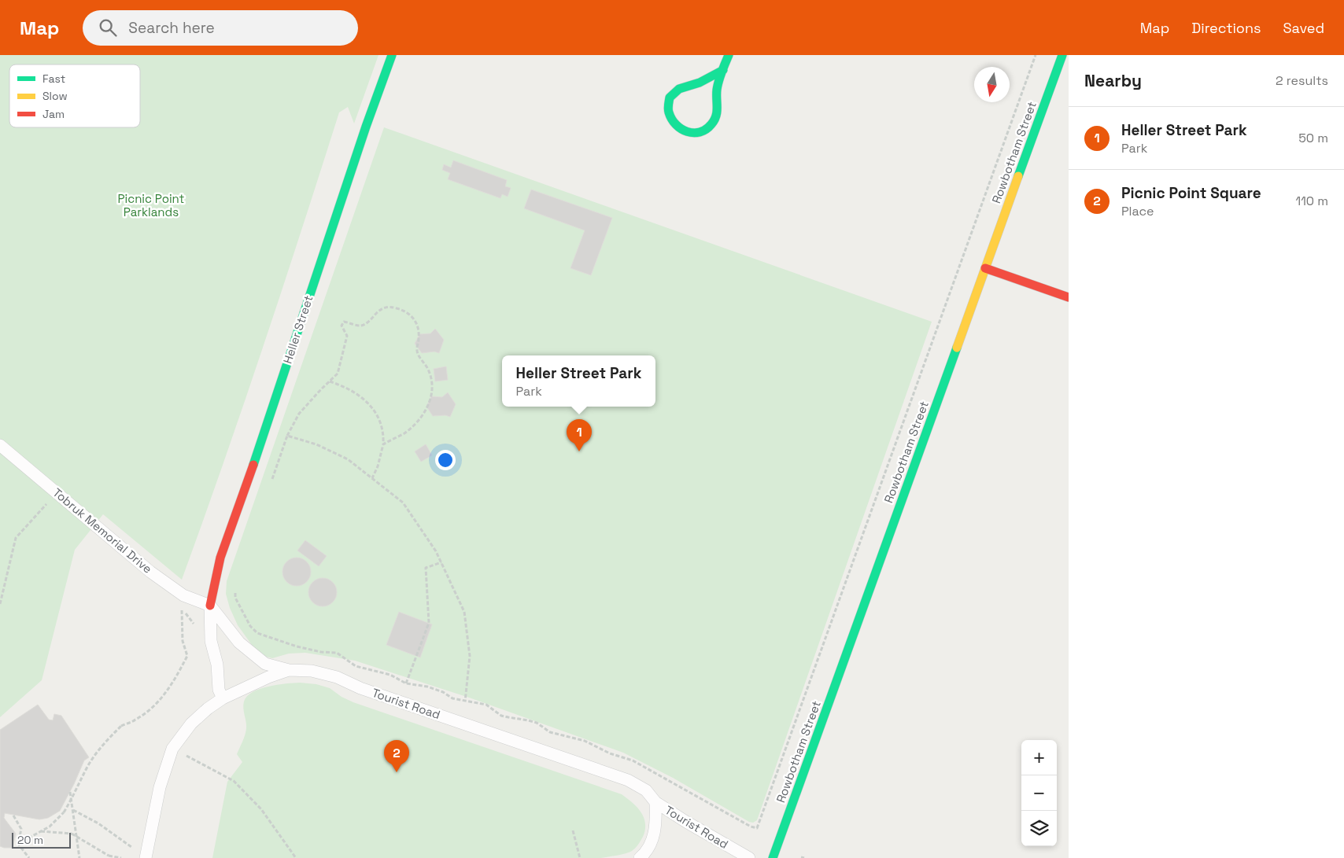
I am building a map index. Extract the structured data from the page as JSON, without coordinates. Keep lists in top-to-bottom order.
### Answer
{
  "streets": {
    "street": ["Rowbotham Street", "Heller Street"],
    "lane": ["Tobruk Memorial Drive", "Tourist Road"]
  },
  "crossings": [
    ["Heller Street", "Tobruk Memorial Drive"],
    ["Heller Street", "Tourist Road"]
  ],
  "parks": ["Picnic Point Parklands"],
  "legend": ["Fast", "Slow", "Jam"],
  "scale_bar": "20 m",
  "north": "bottom",
  "page": {
    "header": "Map",
    "search": "Search here",
    "nav": ["Map", "Directions", "Saved"],
    "heading": ["Nearby", "2 results"],
    "list": [
      {
        "mark": "1",
        "name": "Heller Street Park",
        "note": "Park",
        "value": "50 m"
      },
      {
        "mark": "2",
        "name": "Picnic Point Square",
        "note": "Place",
        "value": "110 m"
      }
    ],
    "popup": ["Heller Street Park", "Park"],
    "pins": ["1", "2"],
    "map_buttons": ["+", "−"],
    "scale": "20 m"
  }
}
